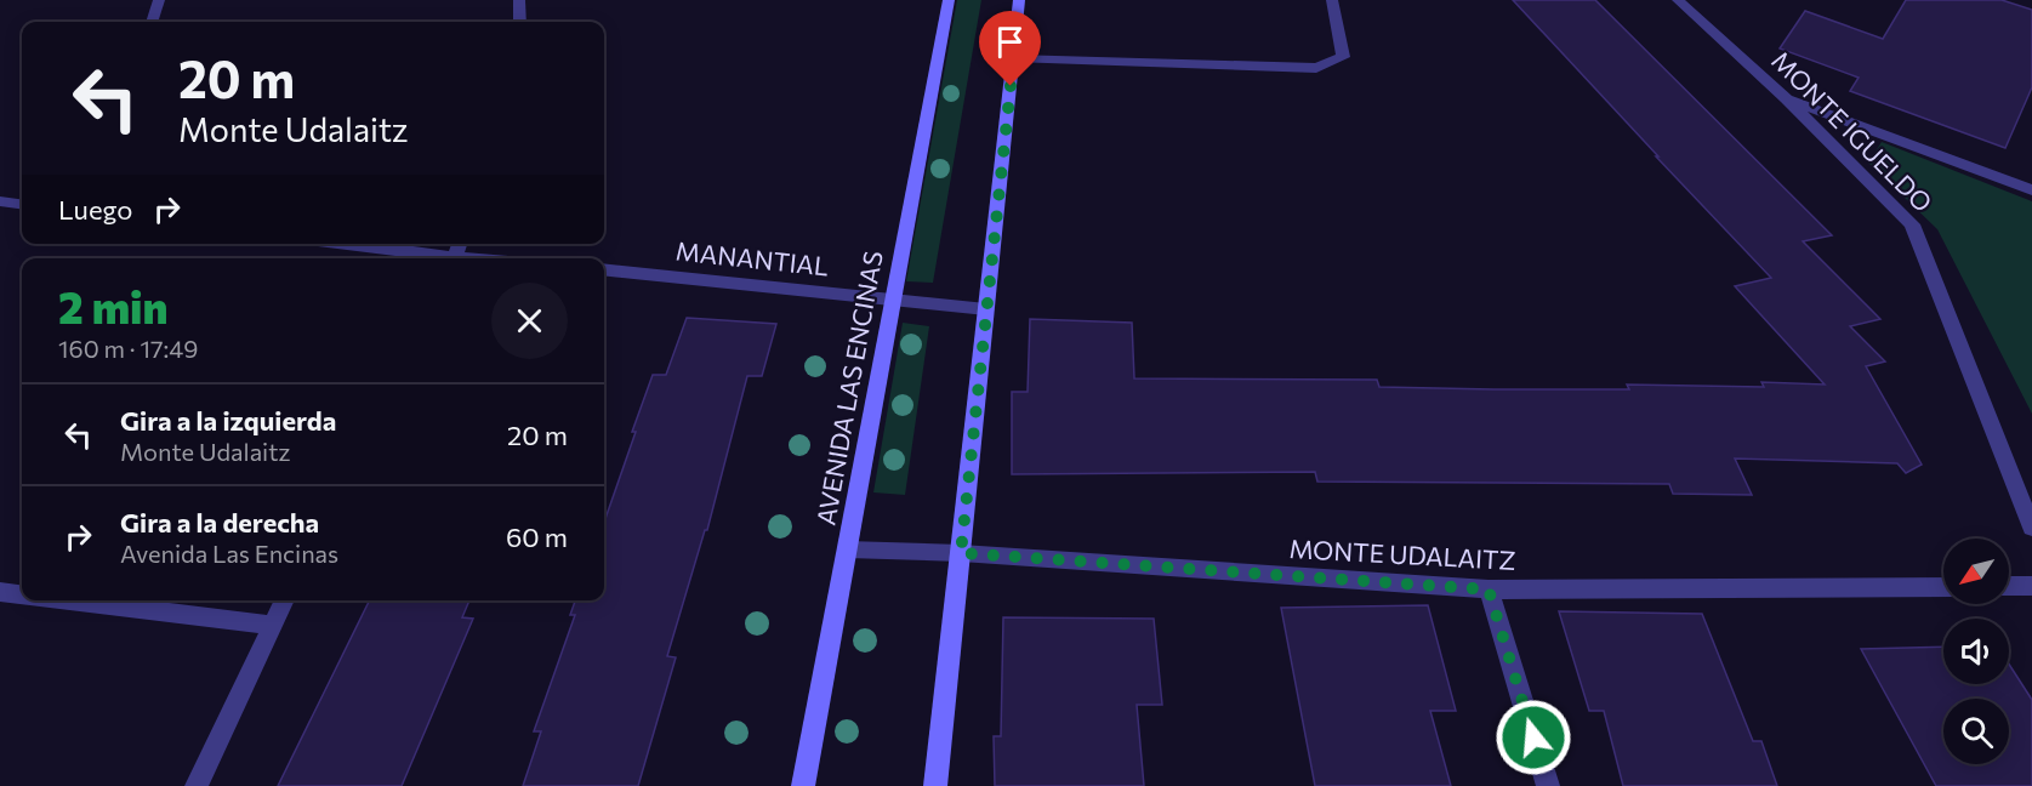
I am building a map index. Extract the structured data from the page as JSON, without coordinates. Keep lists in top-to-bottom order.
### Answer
{
  "streets": {
    "main road": ["AVENIDA LAS ENCINAS"],
    "street": ["MONTE IGUELDO", "MANANTIAL", "MONTE UDALAITZ"]
  },
  "crossings": [
    ["MANANTIAL", "AVENIDA LAS ENCINAS"],
    ["AVENIDA LAS ENCINAS", "MONTE UDALAITZ"]
  ],
  "north": "bottom left",
  "page": {
    "turn": ["20 m", "Monte Udalaitz"],
    "then": "Luego",
    "heading": ["2 min", "160 m · 17:49"],
    "list": [
      {
        "name": "Gira a la izquierda",
        "note": "Monte Udalaitz",
        "value": "20 m"
      },
      {
        "name": "Gira a la derecha",
        "note": "Avenida Las Encinas",
        "value": "60 m"
      }
    ]
  }
}
